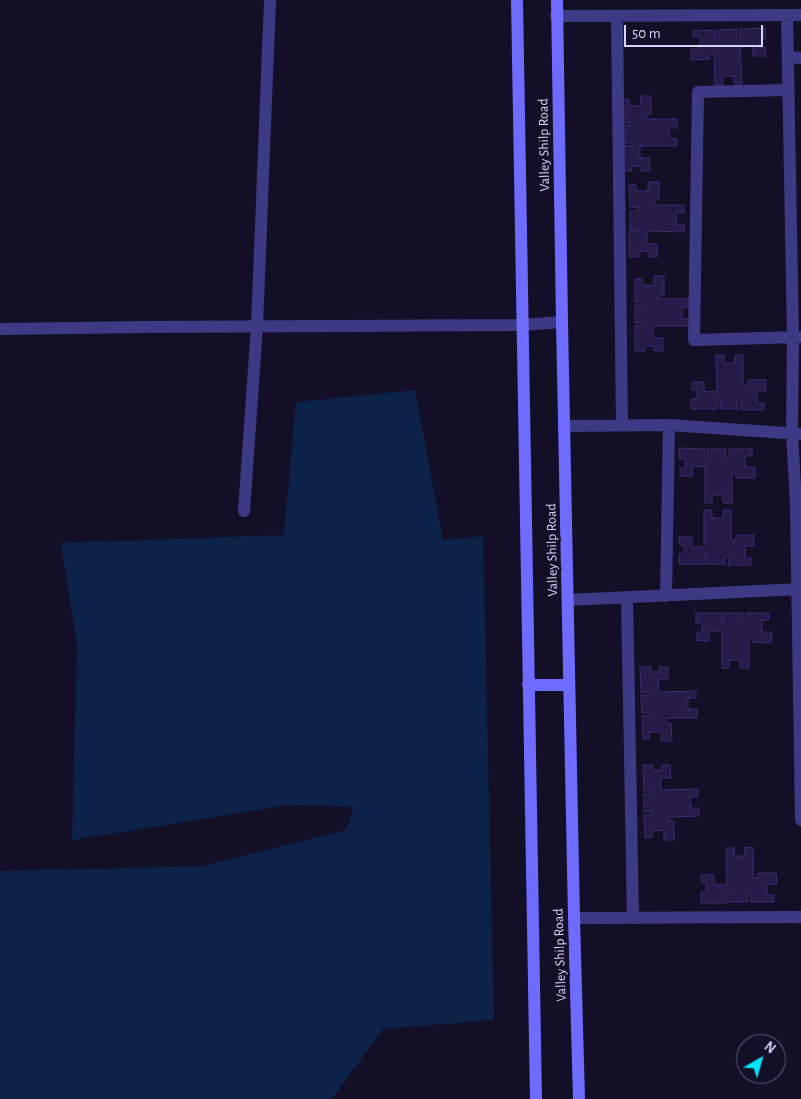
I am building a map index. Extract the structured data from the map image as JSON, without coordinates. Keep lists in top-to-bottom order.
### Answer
{
  "streets": {
    "street": ["Valley Shilp Road"]
  },
  "scale_bar": "50 m",
  "north": "top right"
}
